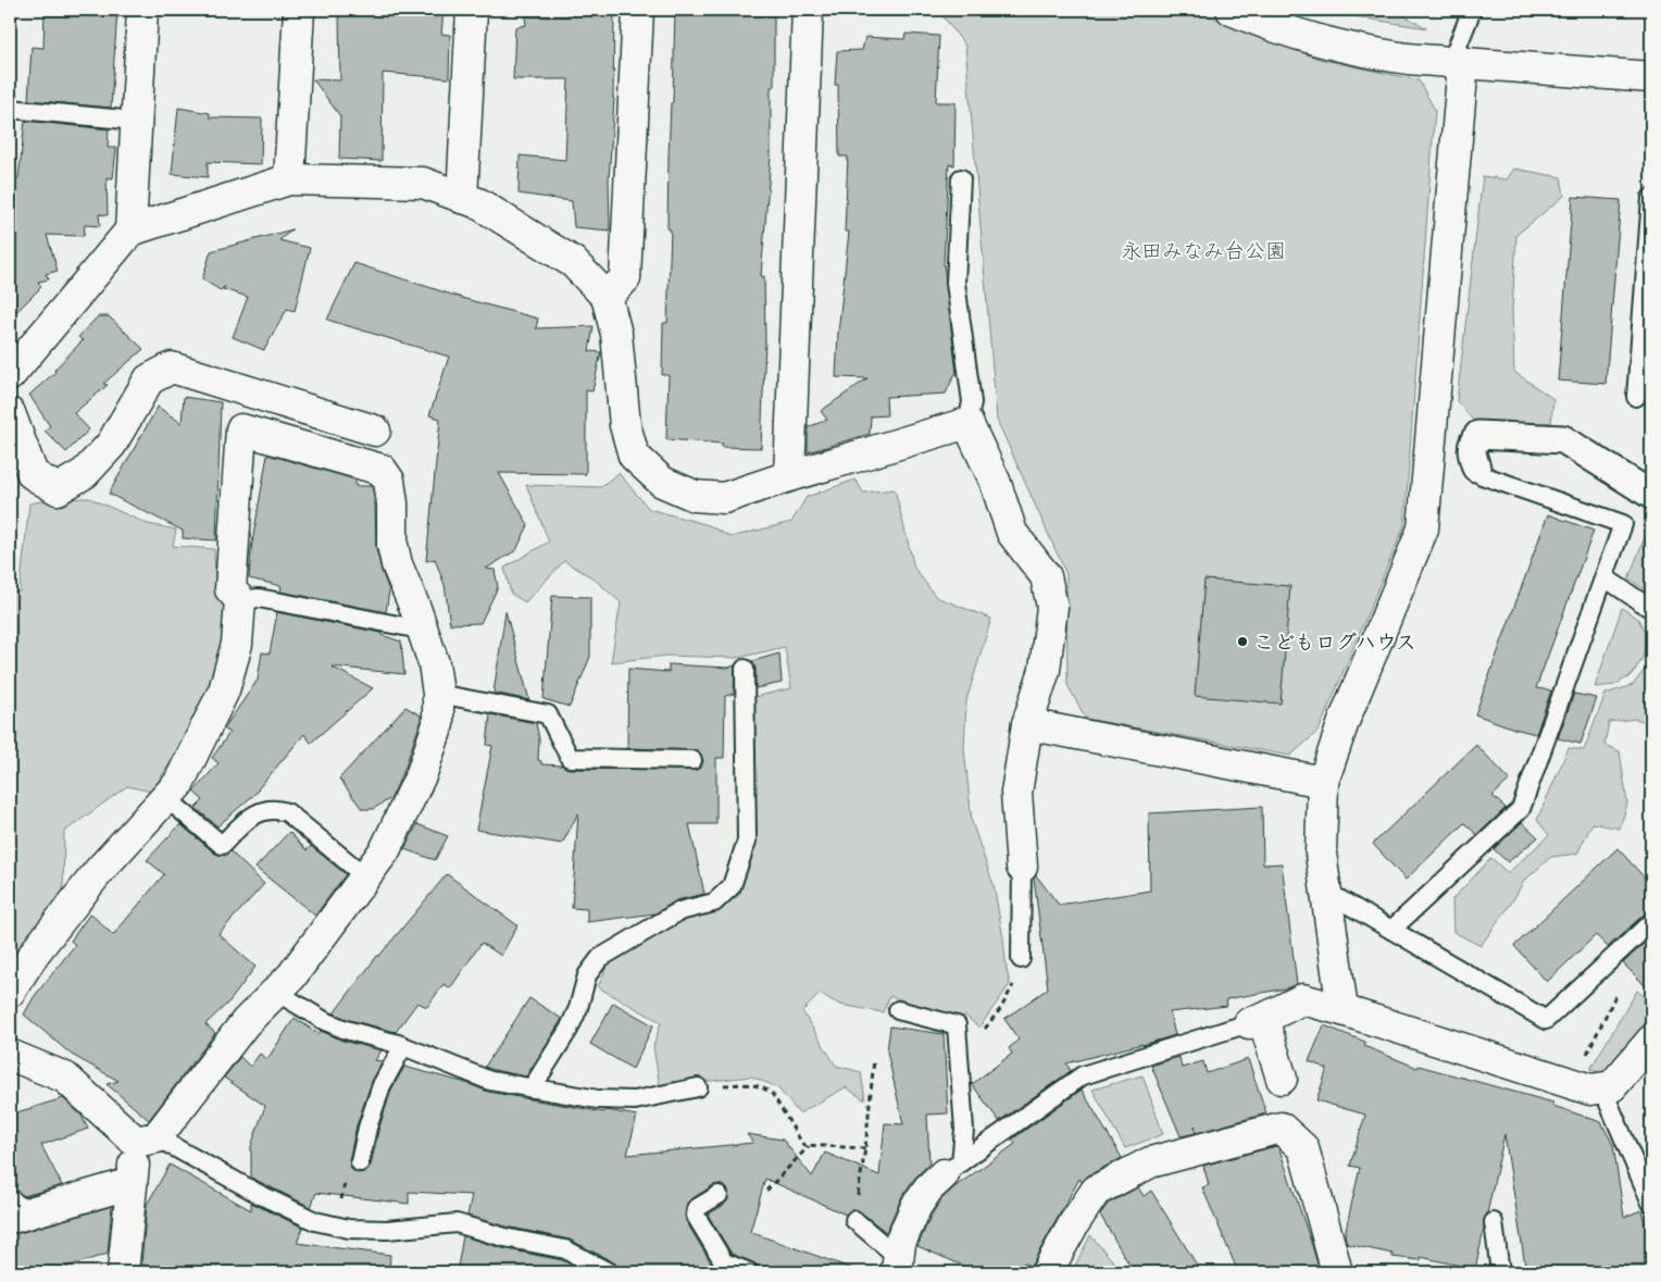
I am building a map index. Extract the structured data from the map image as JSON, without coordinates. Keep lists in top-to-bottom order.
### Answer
{
  "parks": ["永田みなみ台公園"],
  "places": ["こどもログハウス"]
}
